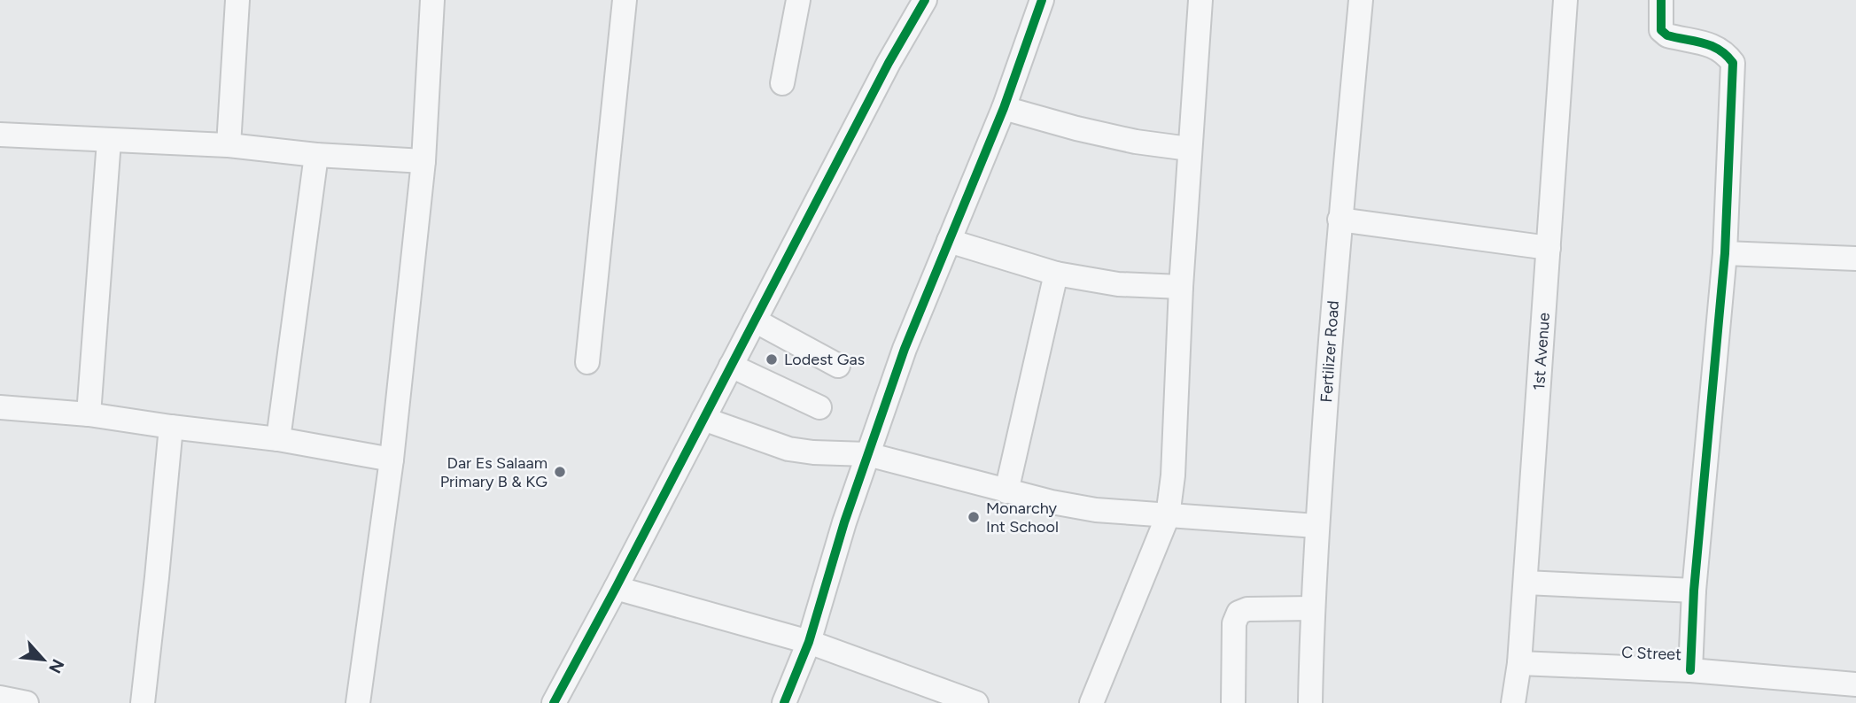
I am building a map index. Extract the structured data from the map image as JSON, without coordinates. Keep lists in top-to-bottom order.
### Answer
{
  "streets": {
    "street": ["Fertilizer Road", "1st Avenue", "C Street"]
  },
  "crossings": [
    ["1st Avenue", "C Street"]
  ],
  "places": ["Lodest Gas", "Dar Es Salaam Primary B & KG", "Monarchy Int School"],
  "north": "bottom right"
}
